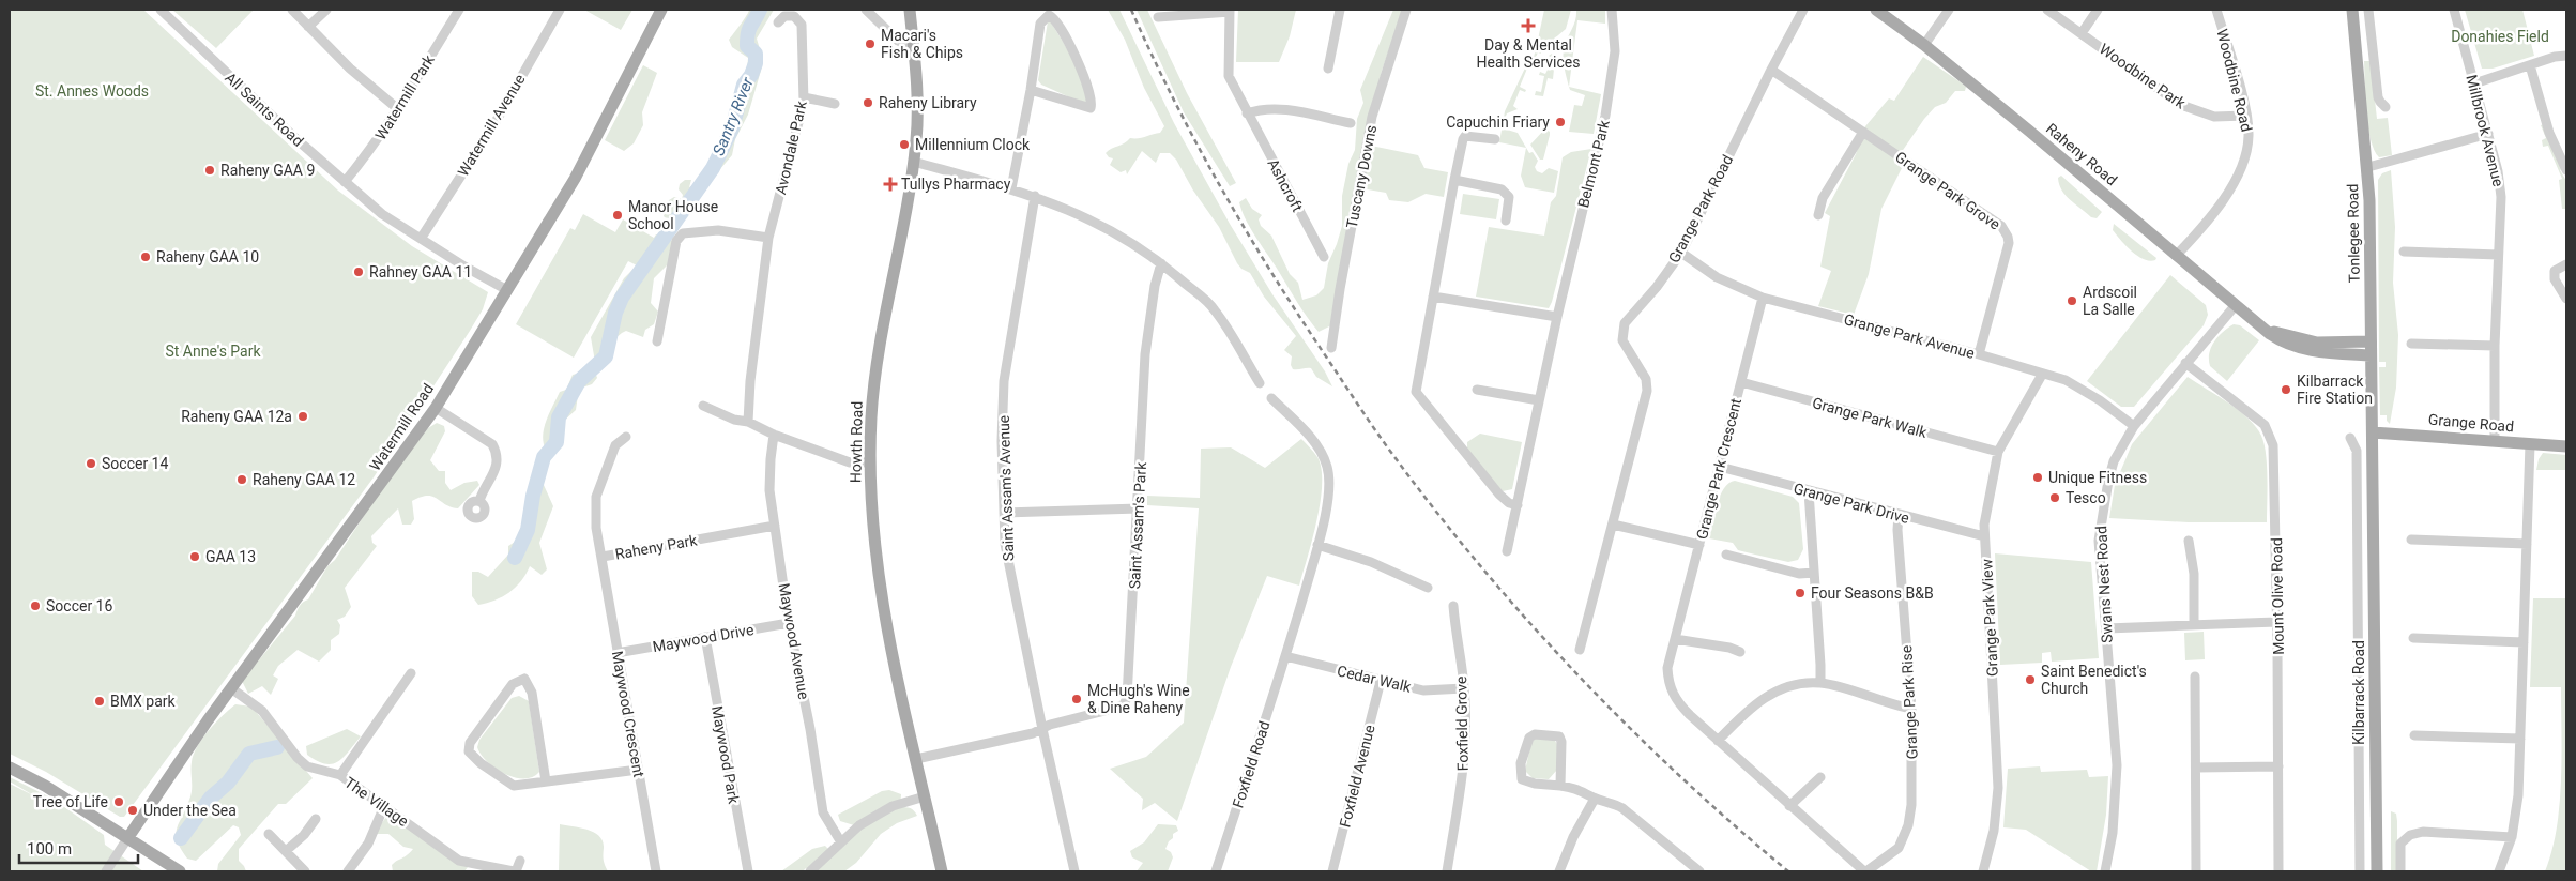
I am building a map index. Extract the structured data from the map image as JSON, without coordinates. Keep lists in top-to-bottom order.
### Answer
{
  "streets": {
    "main road": [
      "Raheny Road",
      "Tonlegee Road",
      "Grange Road",
      "Watermill Road",
      "Howth Road",
      "Kilbarrack Road"
    ],
    "street": [
      "Woodbine Park",
      "Woodbine Road",
      "Watermill Park",
      "All Saints Road",
      "Watermill Avenue",
      "Millbrook Avenue",
      "Avondale Park",
      "Belmont Park",
      "Tuscany Downs",
      "Ashcroft",
      "Grange Park Grove",
      "Grange Park Road",
      "Grange Park Avenue",
      "Grange Park Walk",
      "Grange Park Crescent",
      "Saint Assam's Avenue",
      "Grange Park Drive",
      "Saint Assam's Park",
      "Raheny Park",
      "Swans Nest Road",
      "Mount Olive Road",
      "Grange Park View",
      "Maywood Drive",
      "Maywood Avenue",
      "Cedar Walk",
      "Grange Park Rise",
      "Maywood Crescent",
      "Foxfield Grove",
      "Maywood Park",
      "Foxfield Road",
      "Foxfield Avenue",
      "The Village"
    ]
  },
  "crossings": [
    ["Woodbine Park", "Woodbine Road"],
    ["Woodbine Road", "Raheny Road"],
    ["Watermill Park", "All Saints Road"],
    ["All Saints Road", "Watermill Avenue"],
    ["All Saints Road", "Watermill Road"],
    ["Millbrook Avenue", "Grange Road"],
    ["Raheny Road", "Tonlegee Road"],
    ["Raheny Road", "Swans Nest Road"],
    ["Grange Park Grove", "Grange Park Road"],
    ["Grange Park Grove", "Grange Park Avenue"],
    ["Grange Park Road", "Grange Park Avenue"],
    ["Tonlegee Road", "Grange Road"],
    ["Tonlegee Road", "Kilbarrack Road"],
    ["Grange Park Avenue", "Grange Park Crescent"],
    ["Grange Park Avenue", "Swans Nest Road"],
    ["Grange Park Avenue", "Grange Park View"],
    ["Grange Park Walk", "Grange Park Crescent"],
    ["Grange Park Walk", "Grange Park View"],
    ["Grange Road", "Kilbarrack Road"],
    ["Watermill Road", "The Village"],
    ["Howth Road", "Saint Assam's Park"],
    ["Grange Park Crescent", "Grange Park Drive"],
    ["Grange Park Crescent", "Grange Park Rise"],
    ["Saint Assam's Avenue", "Saint Assam's Park"],
    ["Grange Park Drive", "Grange Park View"],
    ["Grange Park Drive", "Grange Park Rise"],
    ["Raheny Park", "Maywood Avenue"],
    ["Raheny Park", "Maywood Crescent"],
    ["Swans Nest Road", "Mount Olive Road"],
    ["Maywood Drive", "Maywood Avenue"],
    ["Maywood Drive", "Maywood Crescent"],
    ["Maywood Drive", "Maywood Park"],
    ["Cedar Walk", "Foxfield Grove"],
    ["Cedar Walk", "Foxfield Road"],
    ["Cedar Walk", "Foxfield Avenue"]
  ],
  "water": ["Santry River"],
  "parks": ["Donahies Field", "St. Annes Woods", "St Anne's Park"],
  "places": {
    "health": ["Day & Mental Health Services", "Tullys Pharmacy"],
    "other": [
      "Macari's Fish & Chips",
      "Raheny Library",
      "Capuchin Friary",
      "Millennium Clock",
      "Raheny GAA 9",
      "Manor House School",
      "Raheny GAA 10",
      "Rahney GAA 11",
      "Ardscoil La Salle",
      "Kilbarrack Fire Station",
      "Raheny GAA 12a",
      "Soccer 14",
      "Unique Fitness",
      "Raheny GAA 12",
      "Tesco",
      "GAA 13",
      "Four Seasons B&B",
      "Soccer 16",
      "Saint Benedict's Church",
      "McHugh's Wine & Dine Raheny",
      "BMX park",
      "Tree of Life",
      "Under the Sea"
    ]
  },
  "scale_bar": "100 m"
}
